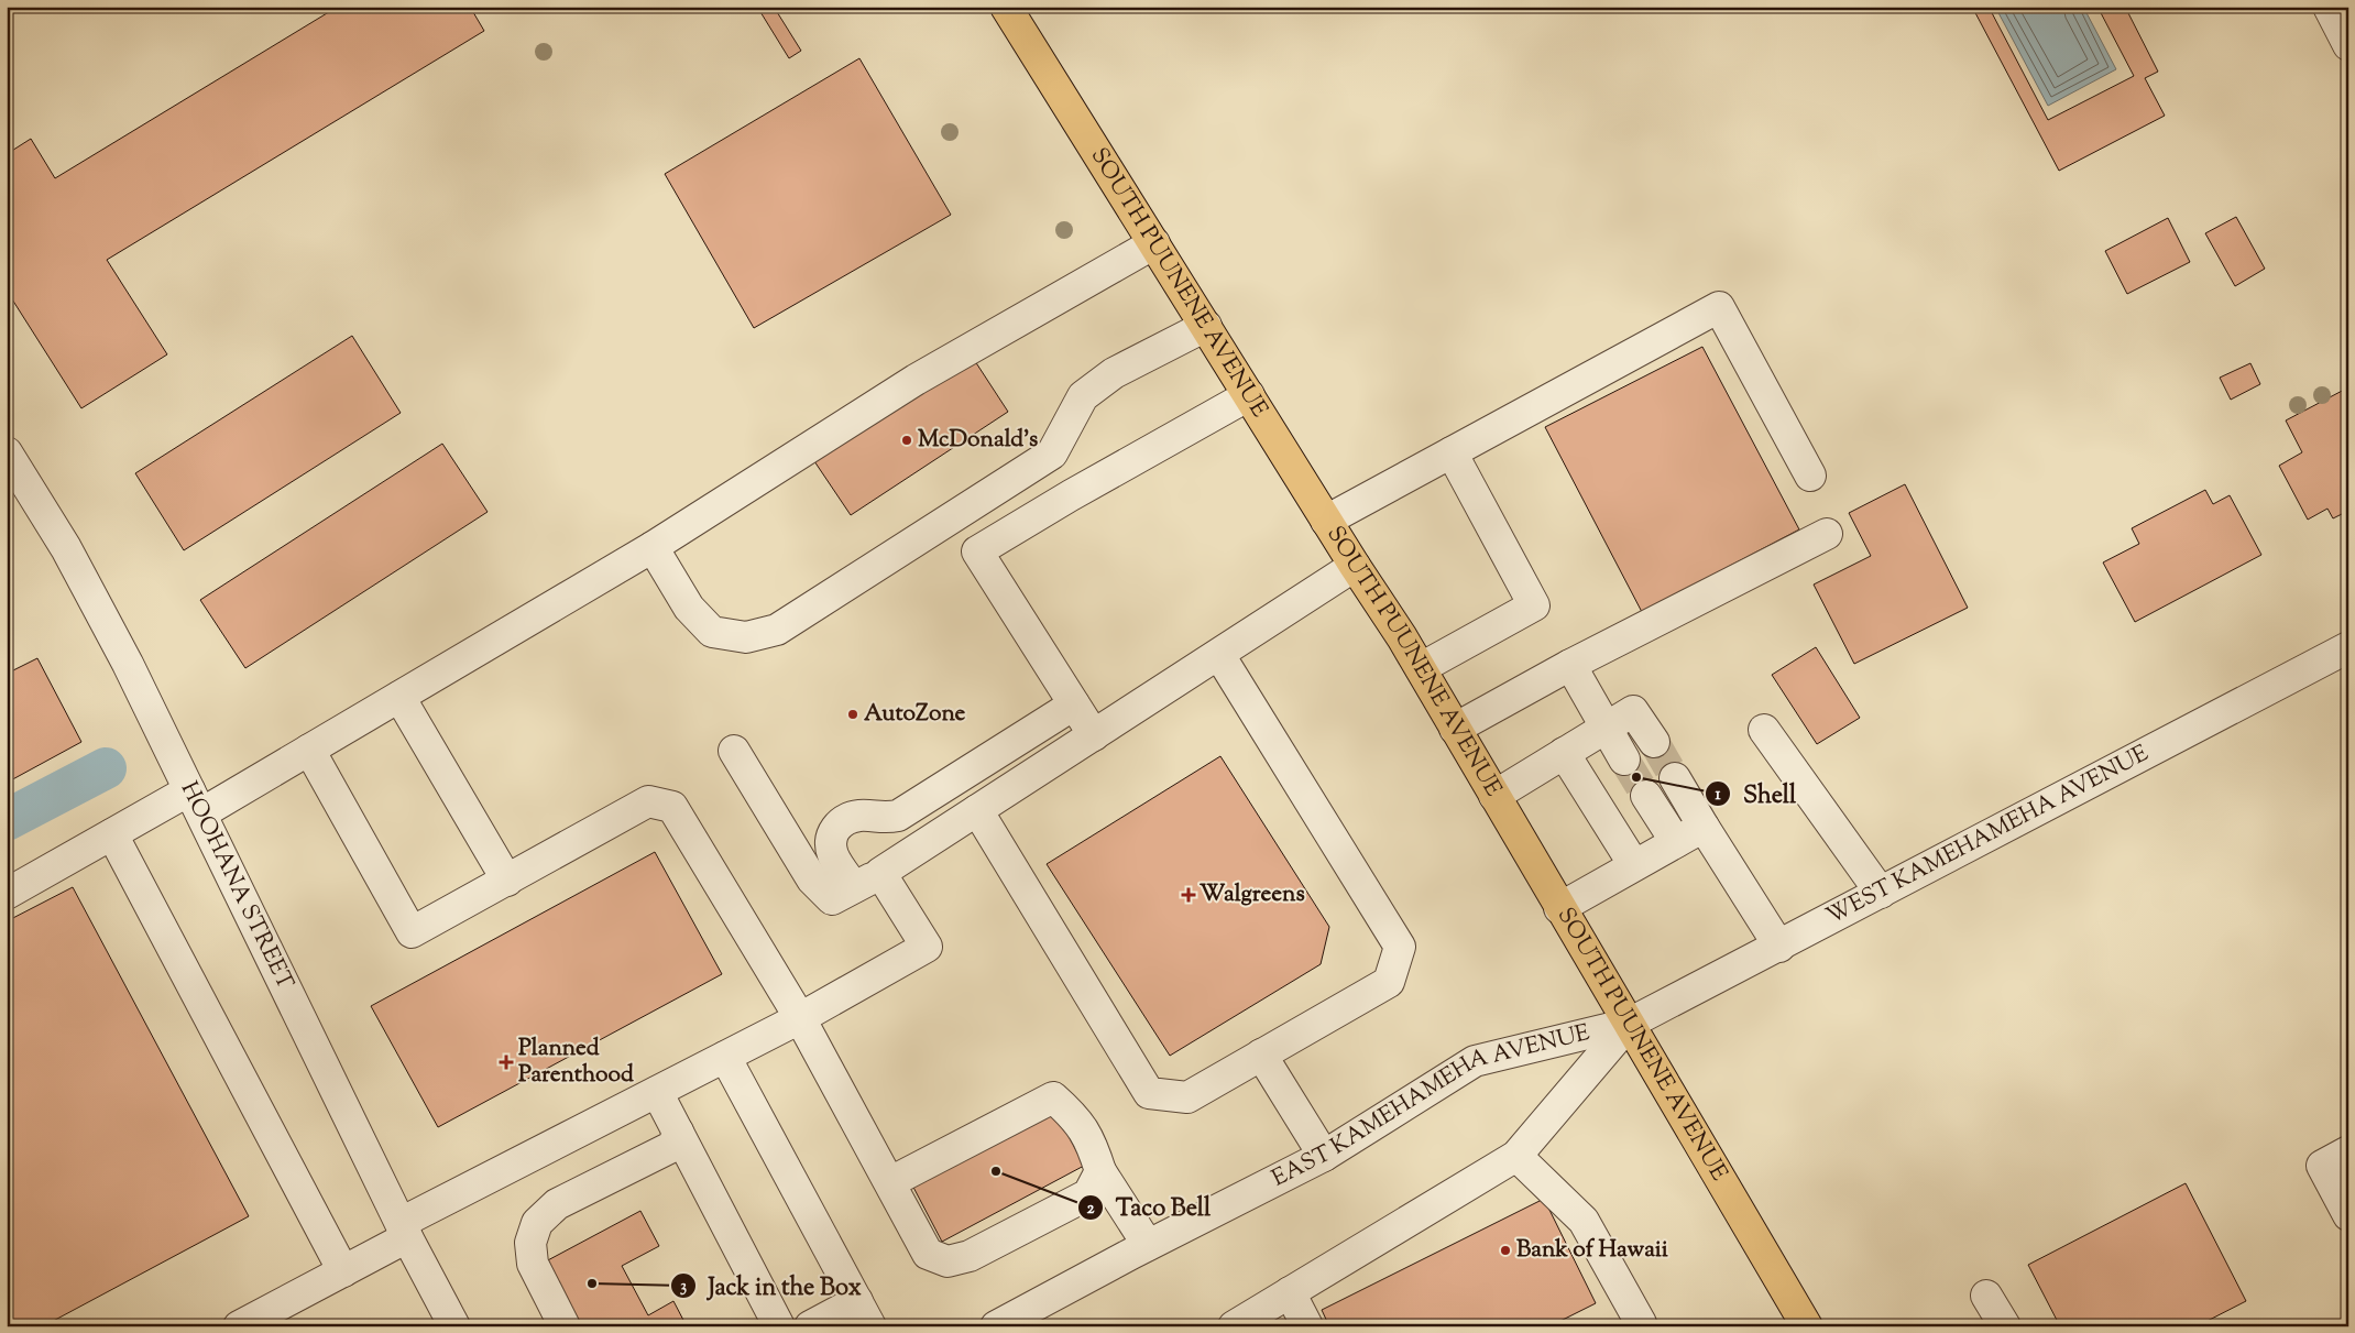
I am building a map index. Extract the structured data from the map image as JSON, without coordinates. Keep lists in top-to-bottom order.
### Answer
{
  "streets": {
    "main road": ["SOUTH PUUNENE AVENUE"],
    "street": ["WEST KAMEHAMEHA AVENUE", "HOOHANA STREET", "EAST KAMEHAMEHA AVENUE"]
  },
  "crossings": [
    ["SOUTH PUUNENE AVENUE", "WEST KAMEHAMEHA AVENUE"],
    ["SOUTH PUUNENE AVENUE", "EAST KAMEHAMEHA AVENUE"],
    ["WEST KAMEHAMEHA AVENUE", "EAST KAMEHAMEHA AVENUE"]
  ],
  "places": {
    "other": [
      "McDonald's",
      "AutoZone",
      "Shell",
      "Taco Bell",
      "Bank of Hawaii",
      "Jack in the Box"
    ],
    "health": ["Walgreens", "Planned Parenthood"]
  }
}
